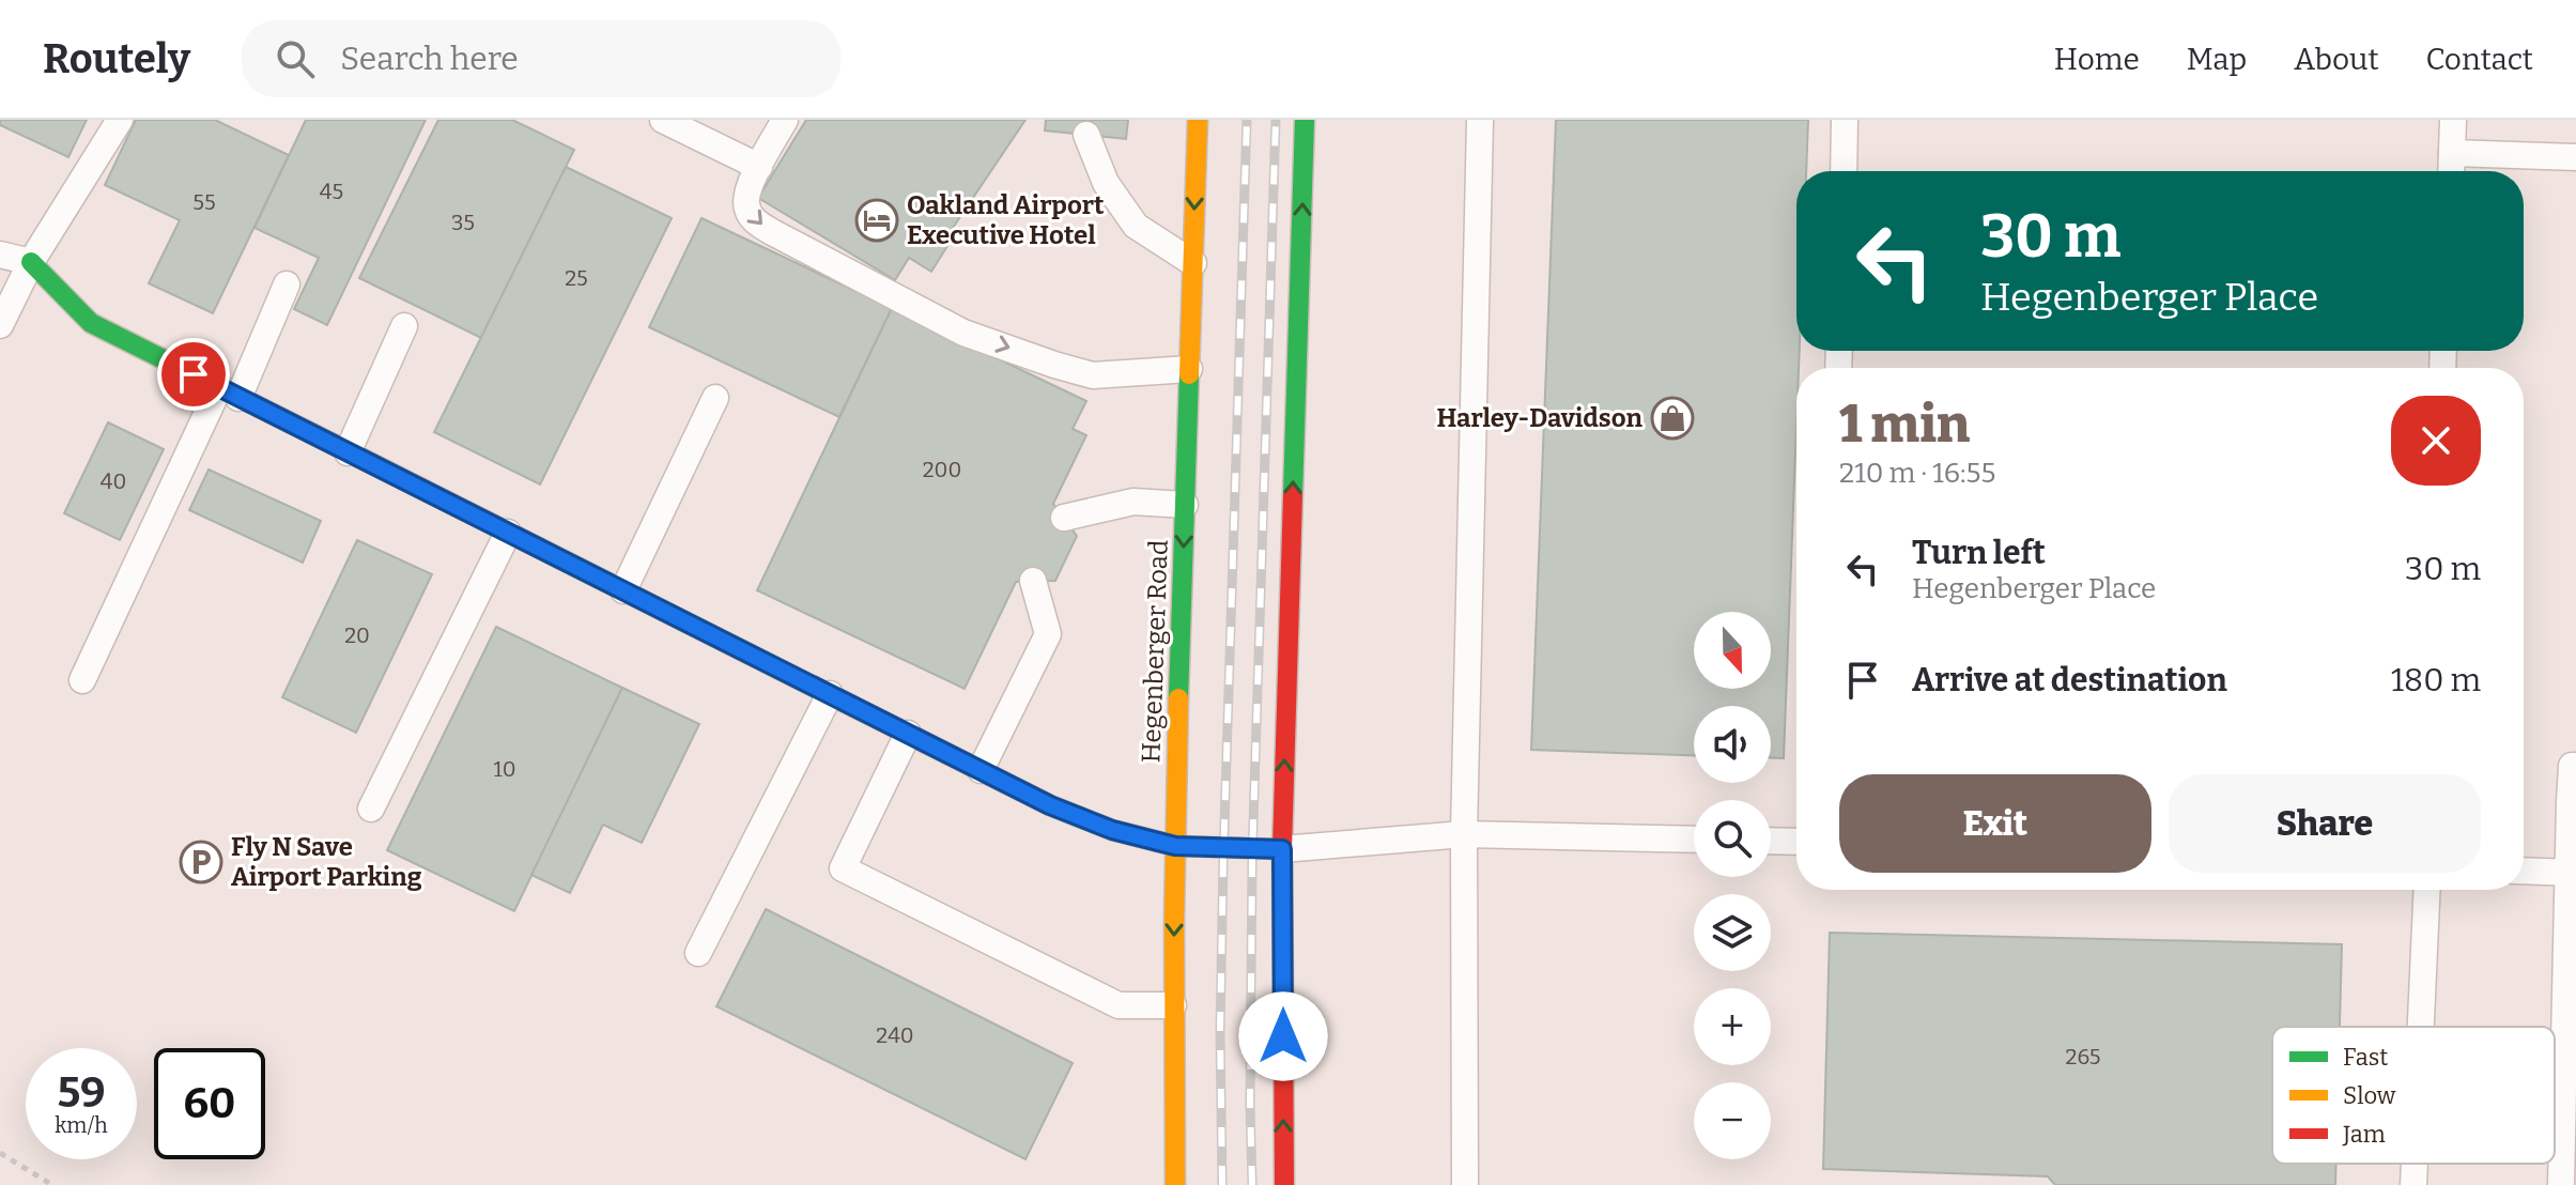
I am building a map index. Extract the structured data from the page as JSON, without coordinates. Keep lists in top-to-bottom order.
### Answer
{
  "streets": {
    "main road": ["Hegenberger Road"]
  },
  "places": {
    "hotel": ["Oakland Airport Executive Hotel"],
    "shop": ["Harley-Davidson"],
    "parking": ["Fly N Save Airport Parking"]
  },
  "house_numbers": [
    "45",
    "55",
    "35",
    "25",
    "200",
    "40",
    "20",
    "10",
    "240",
    "265"
  ],
  "legend": ["Fast", "Slow", "Jam"],
  "north": "bottom",
  "page": {
    "header": "Routely",
    "search": "Search here",
    "nav": [
      "Home",
      "Map",
      "About",
      "Contact"
    ],
    "turn": ["30 m", "Hegenberger Place"],
    "heading": ["1 min", "210 m · 16:55"],
    "list": [
      {
        "name": "Turn left",
        "note": "Hegenberger Place",
        "value": "30 m"
      },
      {
        "name": "Arrive at destination",
        "value": "180 m"
      }
    ],
    "map_buttons": ["+", "−"],
    "buttons": ["Exit", "Share"],
    "speed": "59 km/h",
    "limit": "60"
  }
}
